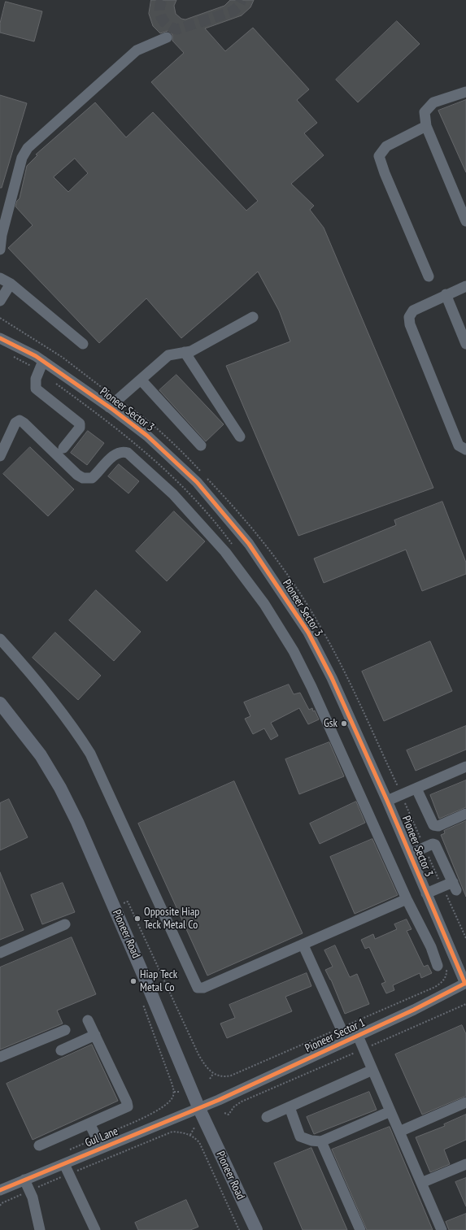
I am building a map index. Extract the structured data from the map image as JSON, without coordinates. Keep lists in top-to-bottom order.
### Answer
{
  "streets": {
    "main road": ["Pioneer Road"],
    "street": ["Pioneer Sector 3", "Pioneer Sector 1", "Gul Lane"]
  },
  "crossings": [
    ["Pioneer Sector 3", "Pioneer Sector 1"],
    ["Pioneer Road", "Gul Lane"],
    ["Pioneer Sector 1", "Gul Lane"]
  ],
  "places": ["Gsk", "Opposite Hiap Teck Metal Co", "Hiap Teck Metal Co"]
}
